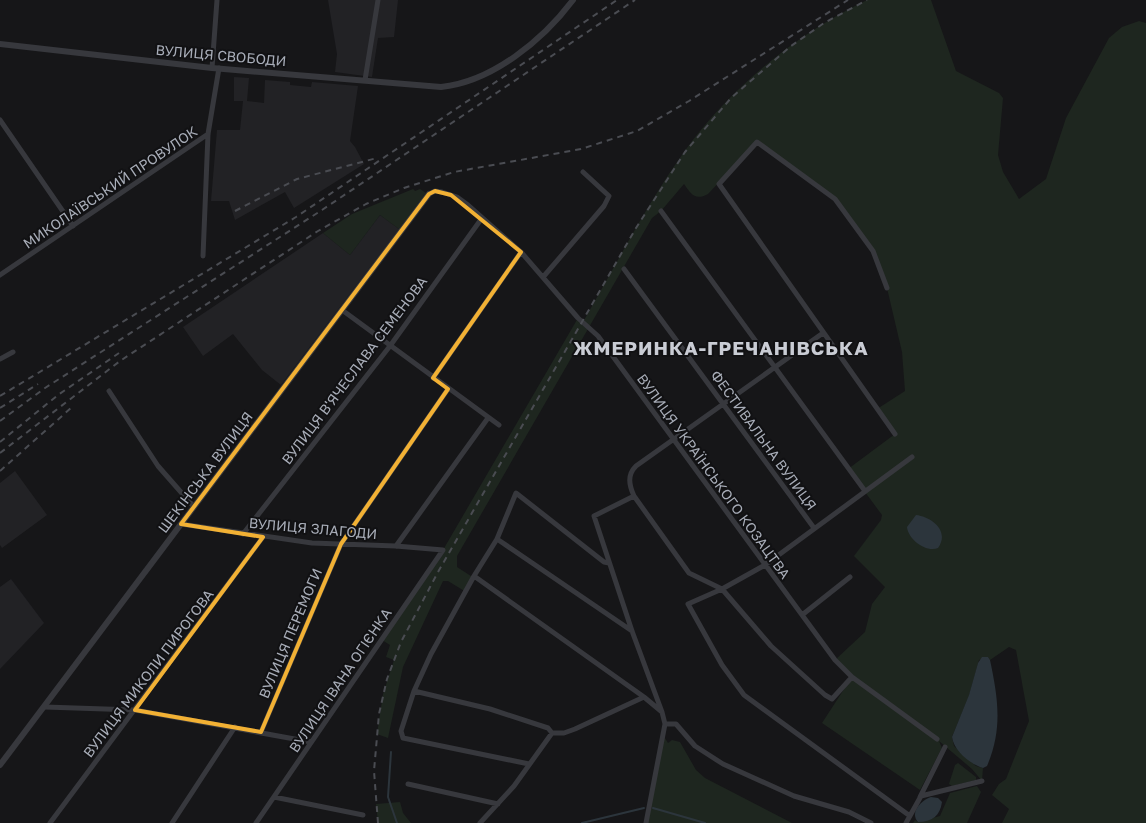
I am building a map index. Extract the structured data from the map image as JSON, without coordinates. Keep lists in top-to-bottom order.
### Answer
{
  "streets": {
    "street": [
      "ВУЛИЦЯ СВОБОДИ",
      "МИКОЛАЇВСЬКИЙ ПРОВУЛОК",
      "ВУЛИЦЯ В'ЯЧЕСЛАВА СЕМЕНОВА",
      "ФЕСТИВАЛЬНА ВУЛИЦЯ",
      "ШЕКІНСЬКА ВУЛИЦЯ",
      "ВУЛИЦЯ УКРАЇНСЬКОГО КОЗАЦТВА",
      "ВУЛИЦЯ ЗЛАГОДИ",
      "ВУЛИЦЯ ПЕРЕМОГИ",
      "ВУЛИЦЯ МИКОЛИ ПИРОГОВА",
      "ВУЛИЦЯ ІВАНА ОГІЄНКА"
    ]
  },
  "crossings": [
    ["ВУЛИЦЯ В'ЯЧЕСЛАВА СЕМЕНОВА", "ВУЛИЦЯ УКРАЇНСЬКОГО КОЗАЦТВА"],
    ["ВУЛИЦЯ В'ЯЧЕСЛАВА СЕМЕНОВА", "ВУЛИЦЯ ЗЛАГОДИ"],
    ["ШЕКІНСЬКА ВУЛИЦЯ", "ВУЛИЦЯ УКРАЇНСЬКОГО КОЗАЦТВА"],
    ["ШЕКІНСЬКА ВУЛИЦЯ", "ВУЛИЦЯ ЗЛАГОДИ"],
    ["ВУЛИЦЯ ЗЛАГОДИ", "ВУЛИЦЯ ПЕРЕМОГИ"],
    ["ВУЛИЦЯ ЗЛАГОДИ", "ВУЛИЦЯ МИКОЛИ ПИРОГОВА"],
    ["ВУЛИЦЯ ЗЛАГОДИ", "ВУЛИЦЯ ІВАНА ОГІЄНКА"]
  ],
  "districts": ["ЖМЕРИНКА-ГРЕЧАНІВСЬКА"]
}
